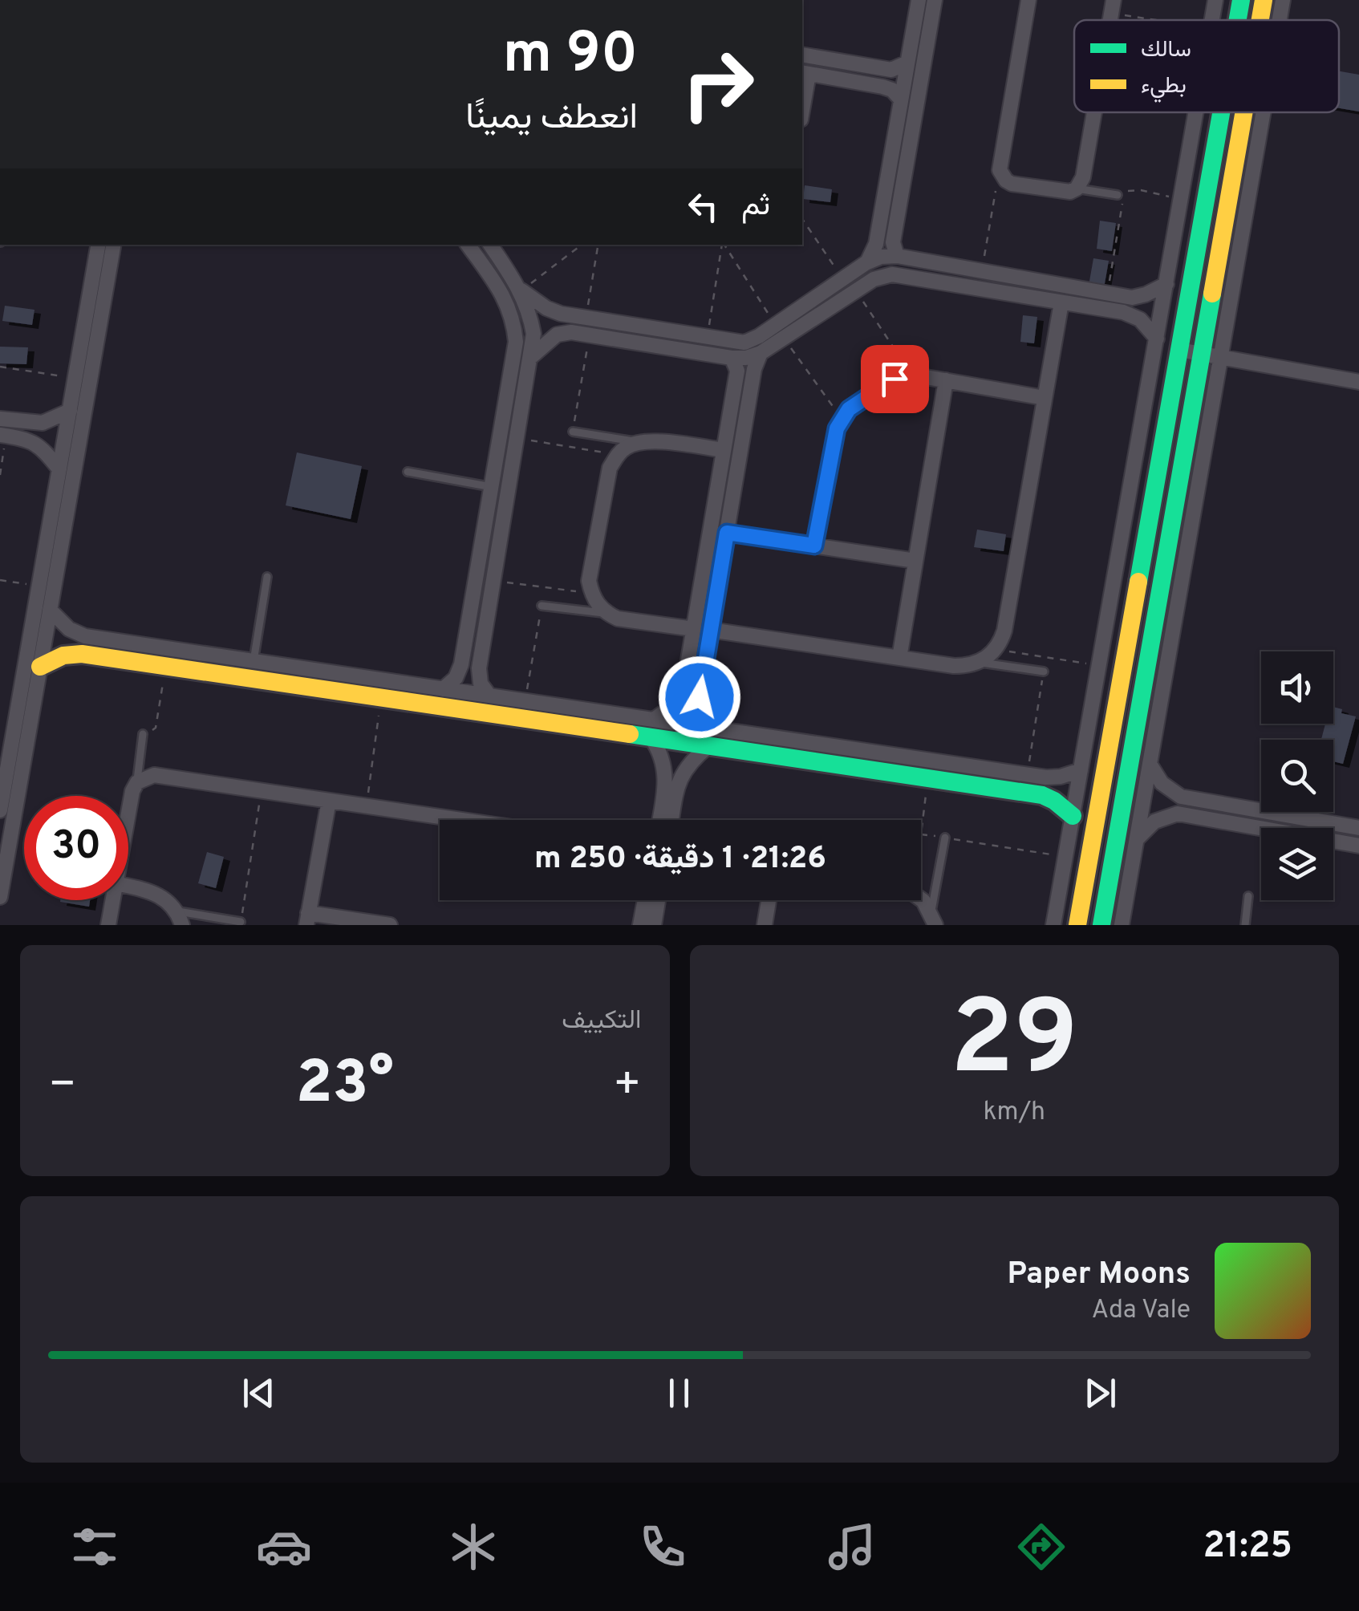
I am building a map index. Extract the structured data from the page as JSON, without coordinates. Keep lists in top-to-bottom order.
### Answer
{
  "legend": ["سالك", "بطيء"],
  "page": {
    "turn": ["90 m", "انعطف يمينًا"],
    "then": "ثم",
    "limit": "30",
    "trip": "21:26 · 1 دقيقة · 250 m",
    "tile": [
      ["29", "km/h"],
      "التكييف"
    ],
    "heat": ["−", "23°", "+"],
    "song": ["Paper Moons", "Ada Vale"],
    "tabs": "21:25"
  }
}
